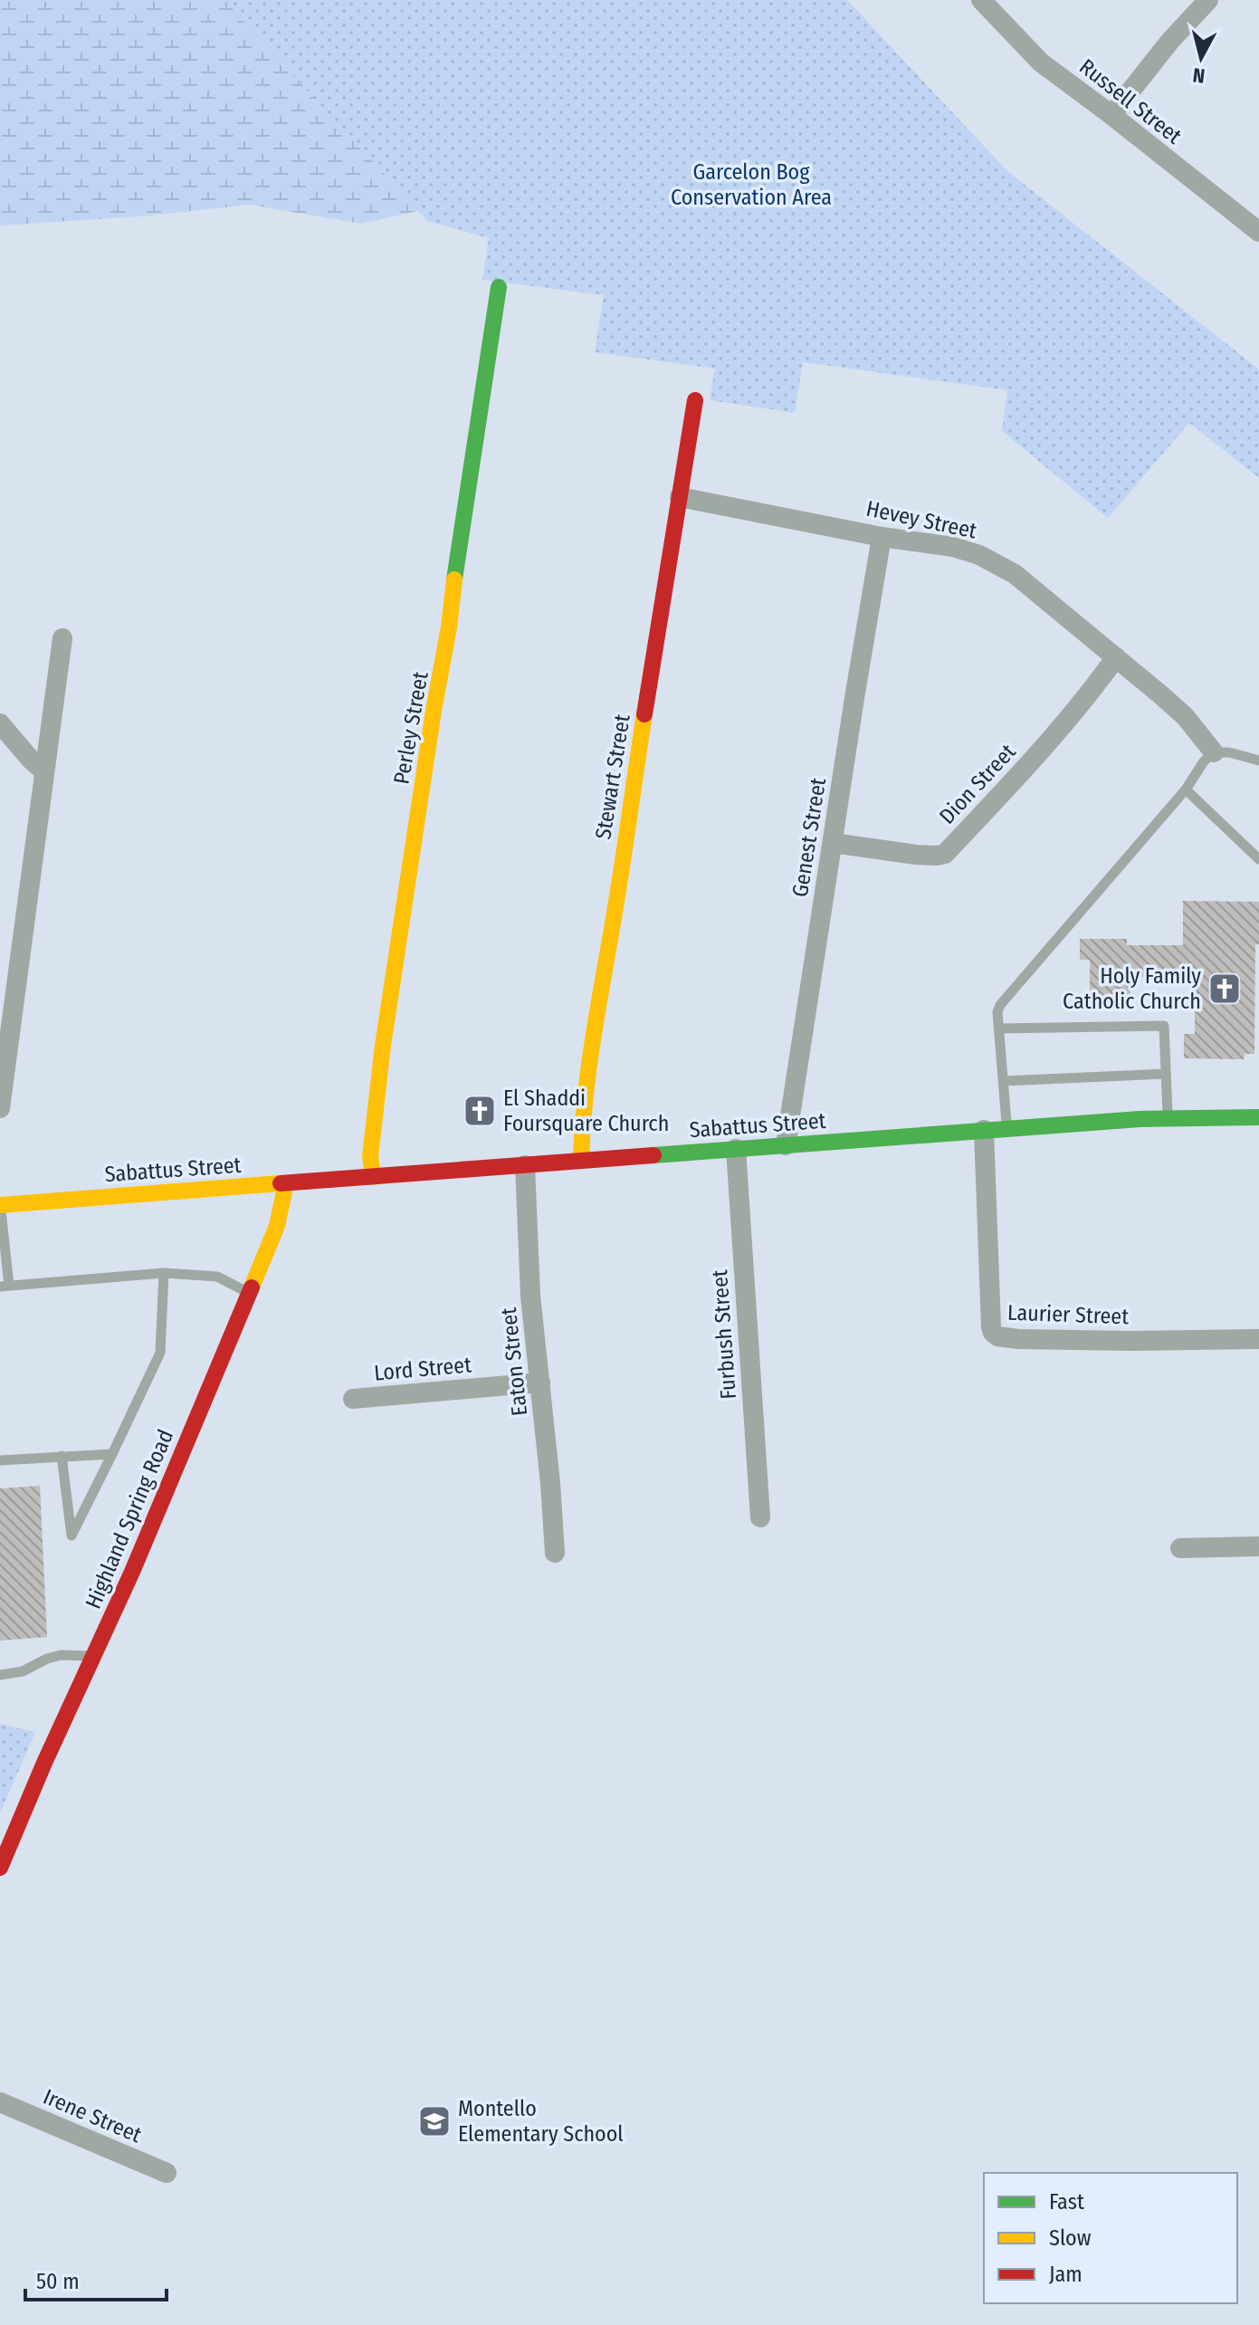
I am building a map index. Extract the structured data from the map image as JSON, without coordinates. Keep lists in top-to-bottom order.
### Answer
{
  "streets": {
    "street": [
      "Russell Street",
      "Hevey Street",
      "Perley Street",
      "Stewart Street",
      "Dion Street",
      "Genest Street",
      "Sabattus Street",
      "Laurier Street",
      "Furbush Street",
      "Eaton Street",
      "Lord Street",
      "Highland Spring Road",
      "Irene Street"
    ]
  },
  "crossings": [
    ["Hevey Street", "Stewart Street"],
    ["Hevey Street", "Dion Street"],
    ["Hevey Street", "Genest Street"],
    ["Perley Street", "Sabattus Street"],
    ["Stewart Street", "Sabattus Street"],
    ["Dion Street", "Genest Street"],
    ["Genest Street", "Sabattus Street"],
    ["Sabattus Street", "Laurier Street"],
    ["Sabattus Street", "Furbush Street"],
    ["Sabattus Street", "Eaton Street"],
    ["Sabattus Street", "Highland Spring Road"],
    ["Eaton Street", "Lord Street"]
  ],
  "parks": ["Garcelon Bog Conservation Area"],
  "places": {
    "church": ["Holy Family Catholic Church", "El Shaddi Foursquare Church"],
    "school or university": ["Montello Elementary School"]
  },
  "legend": ["Fast", "Slow", "Jam"],
  "scale_bar": "50 m",
  "north": "bottom"
}
